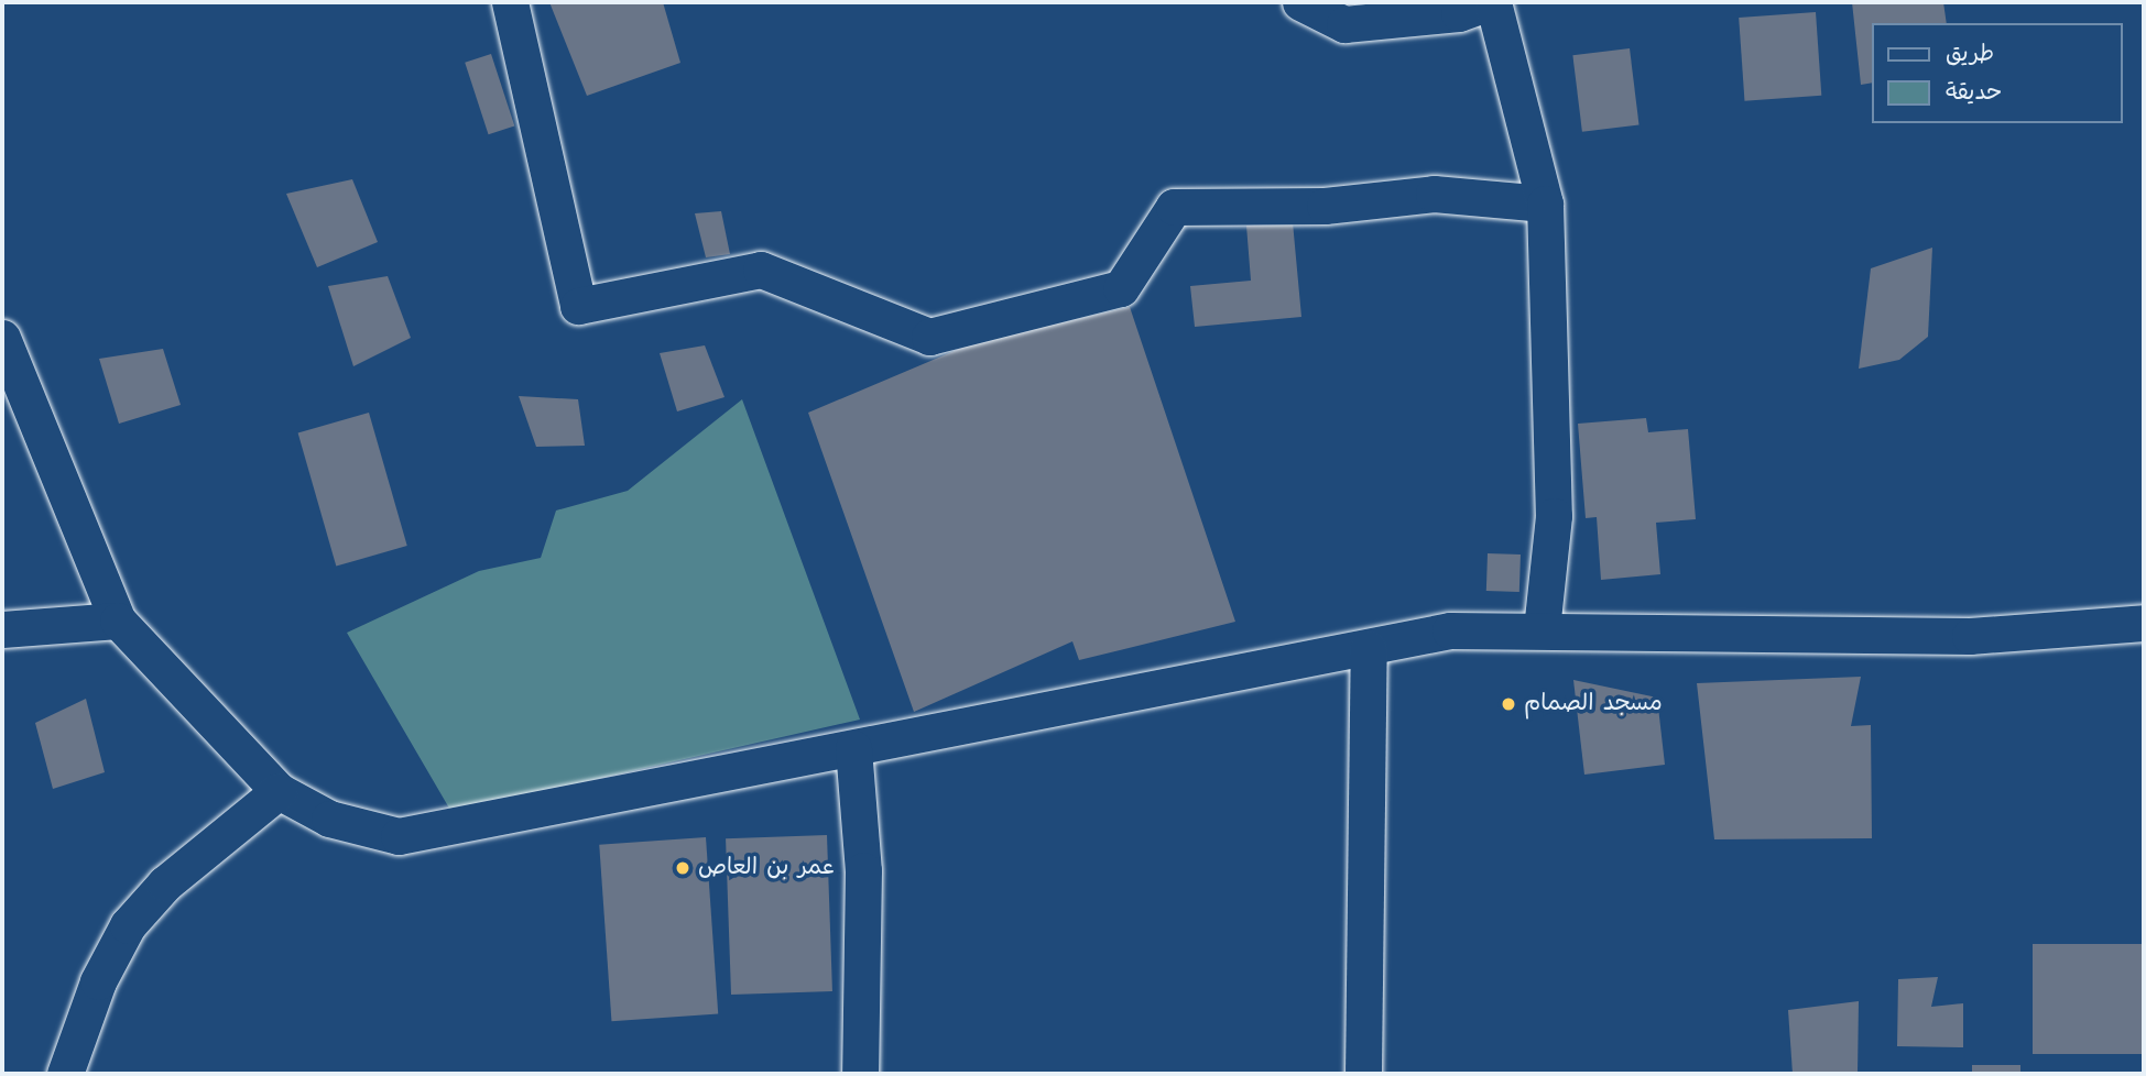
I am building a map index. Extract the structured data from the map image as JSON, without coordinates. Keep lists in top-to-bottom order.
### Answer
{
  "places": ["مسجد الصمام", "عمر بن العاص"],
  "legend": ["طريق", "حديقة"]
}
